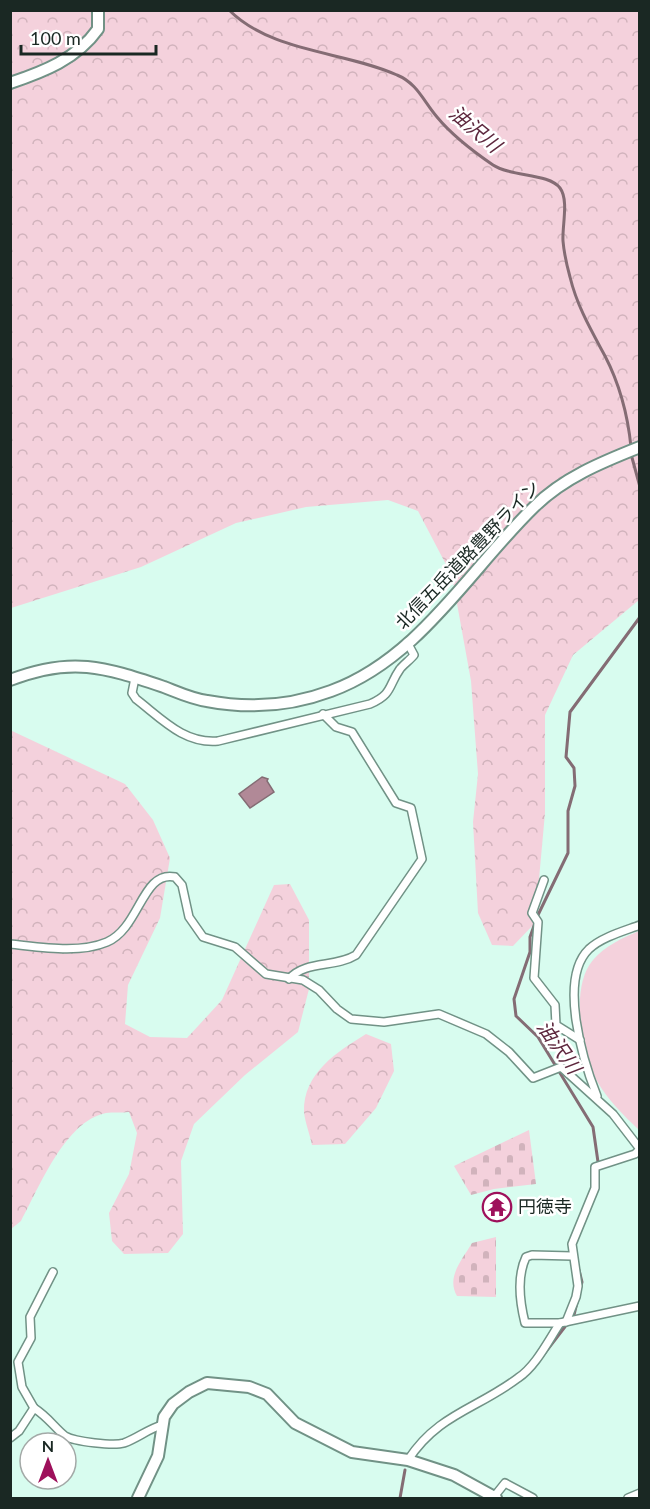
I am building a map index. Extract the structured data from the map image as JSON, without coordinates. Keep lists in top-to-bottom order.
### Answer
{
  "streets": {
    "street": ["北信五岳道路豊野ライン"]
  },
  "water": ["油沢川"],
  "places": {
    "temple": ["円徳寺"]
  },
  "scale_bar": "100 m",
  "north": "top"
}
